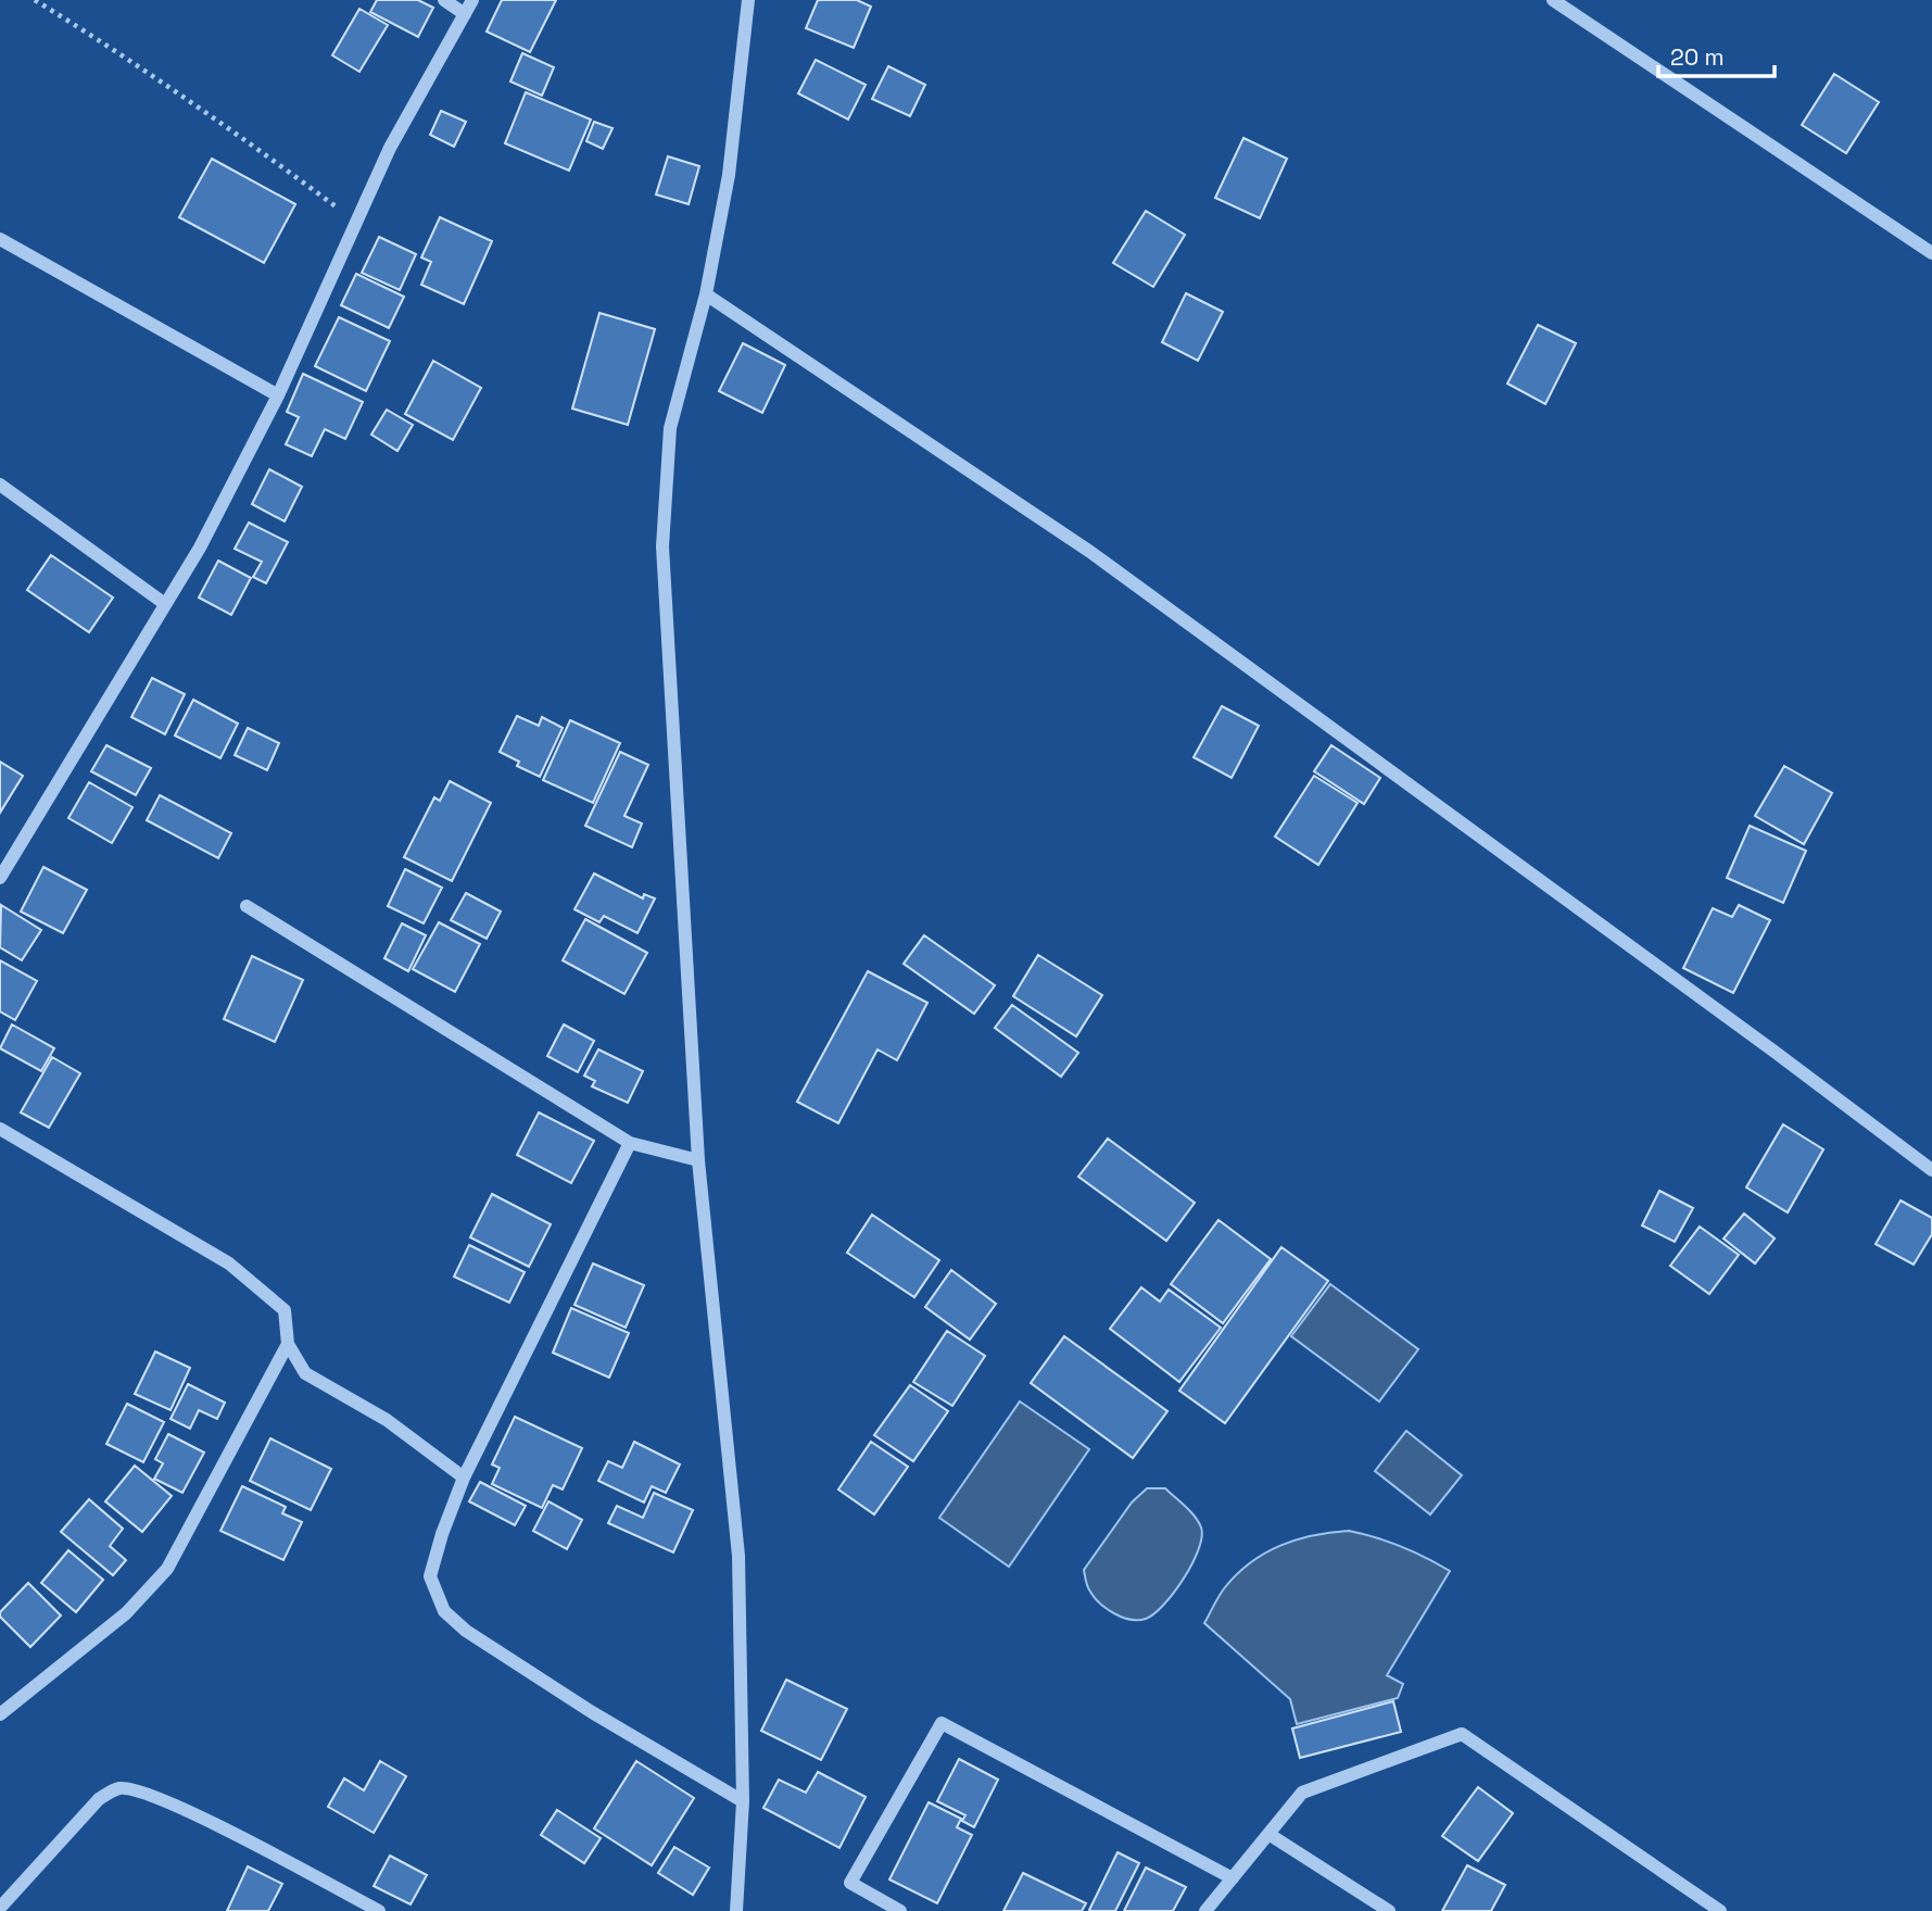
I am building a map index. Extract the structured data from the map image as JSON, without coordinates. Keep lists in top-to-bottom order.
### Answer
{
  "scale_bar": "20 m"
}
